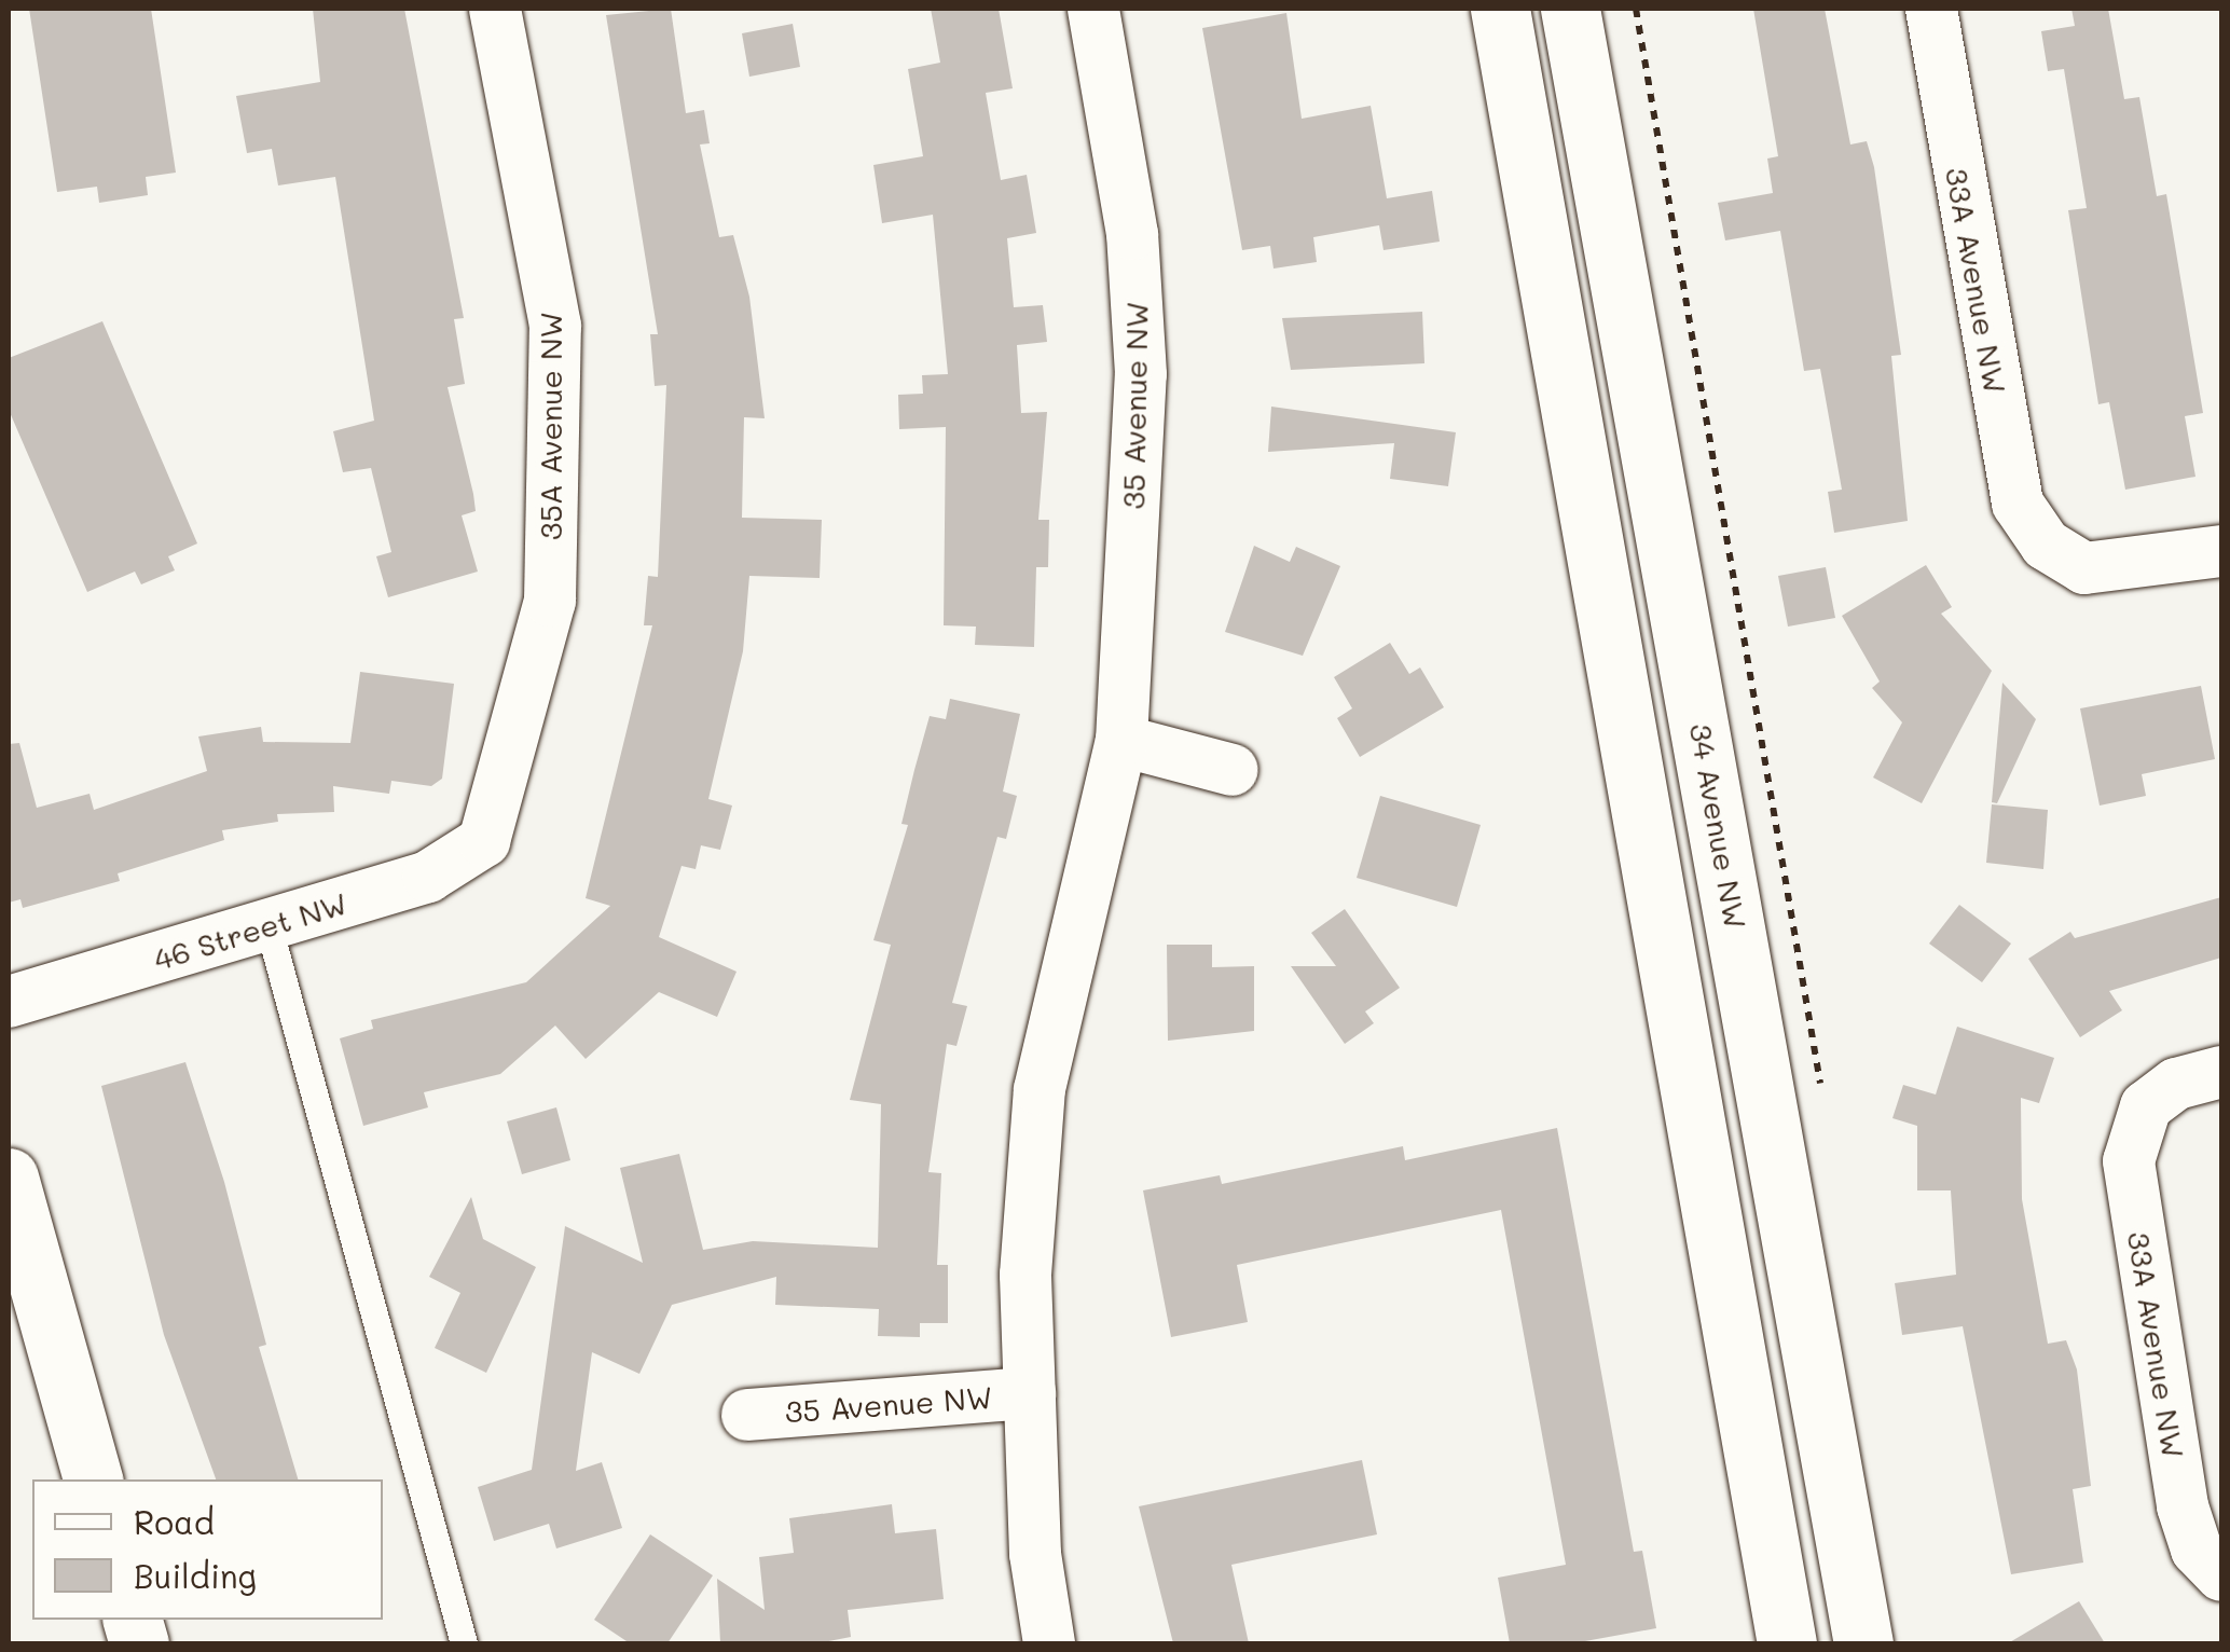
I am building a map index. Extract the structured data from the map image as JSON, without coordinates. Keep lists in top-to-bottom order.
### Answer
{
  "streets": {
    "main road": ["34 Avenue NW"],
    "street": [
      "33A Avenue NW",
      "35 Avenue NW",
      "35A Avenue NW",
      "46 Street NW"
    ]
  },
  "crossings": [
    ["35A Avenue NW", "46 Street NW"]
  ],
  "legend": ["Road", "Building"]
}
